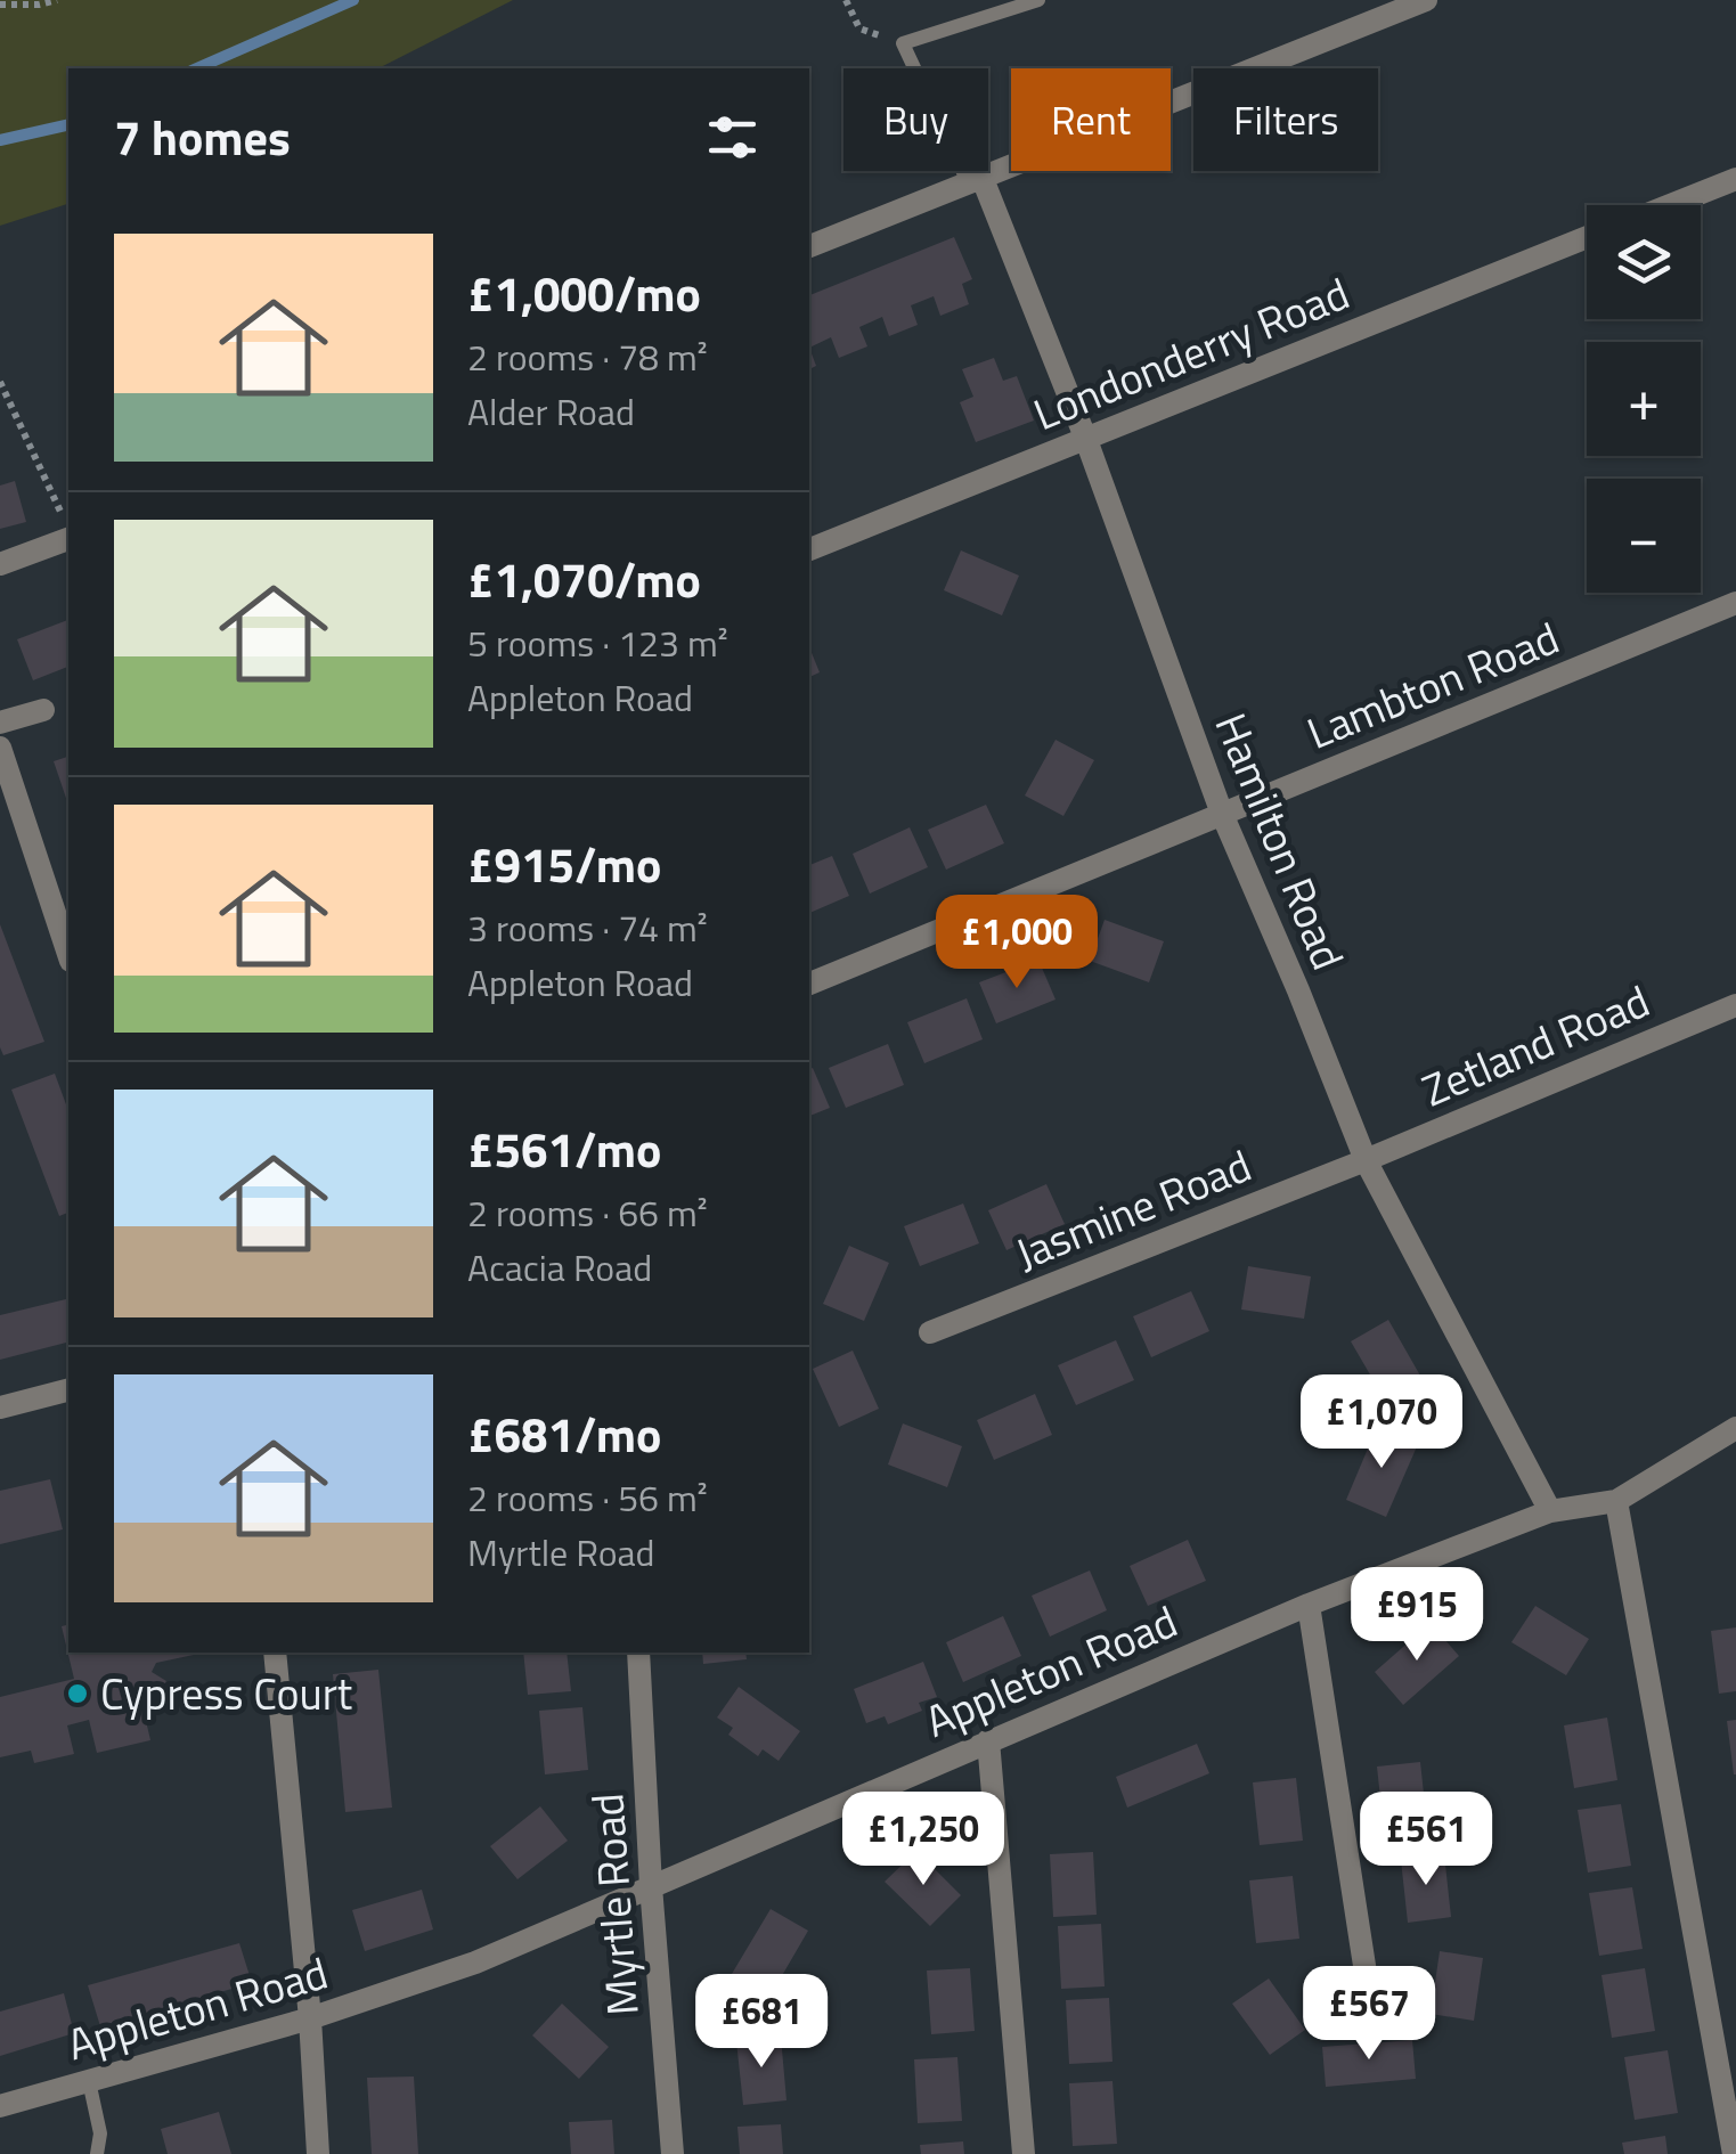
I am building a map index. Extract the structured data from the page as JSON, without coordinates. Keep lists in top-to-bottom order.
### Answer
{
  "streets": {
    "street": [
      "Londonderry Road",
      "Lambton Road",
      "Hamilton Road",
      "Zetland Road",
      "Jasmine Road",
      "Appleton Road",
      "Myrtle Road"
    ]
  },
  "crossings": [
    ["Londonderry Road", "Hamilton Road"],
    ["Lambton Road", "Hamilton Road"],
    ["Hamilton Road", "Zetland Road"],
    ["Hamilton Road", "Jasmine Road"],
    ["Hamilton Road", "Appleton Road"],
    ["Zetland Road", "Jasmine Road"],
    ["Appleton Road", "Myrtle Road"]
  ],
  "places": ["Cypress Court"],
  "page": {
    "chip": ["Buy", "Rent", "Filters"],
    "heading": "7 homes",
    "map_buttons": ["+", "−"],
    "list": [
      {
        "name": "£1,000/mo",
        "note": "2 rooms · 78 m² · Alder Road"
      },
      {
        "name": "£1,070/mo",
        "note": "5 rooms · 123 m² · Appleton Road"
      },
      {
        "name": "£915/mo",
        "note": "3 rooms · 74 m² · Appleton Road"
      },
      {
        "name": "£561/mo",
        "note": "2 rooms · 66 m² · Acacia Road"
      },
      {
        "name": "£681/mo",
        "note": "2 rooms · 56 m² · Myrtle Road"
      }
    ],
    "price": [
      "£1,000",
      "£1,070",
      "£915",
      "£1,250",
      "£561",
      "£567",
      "£681"
    ]
  }
}
